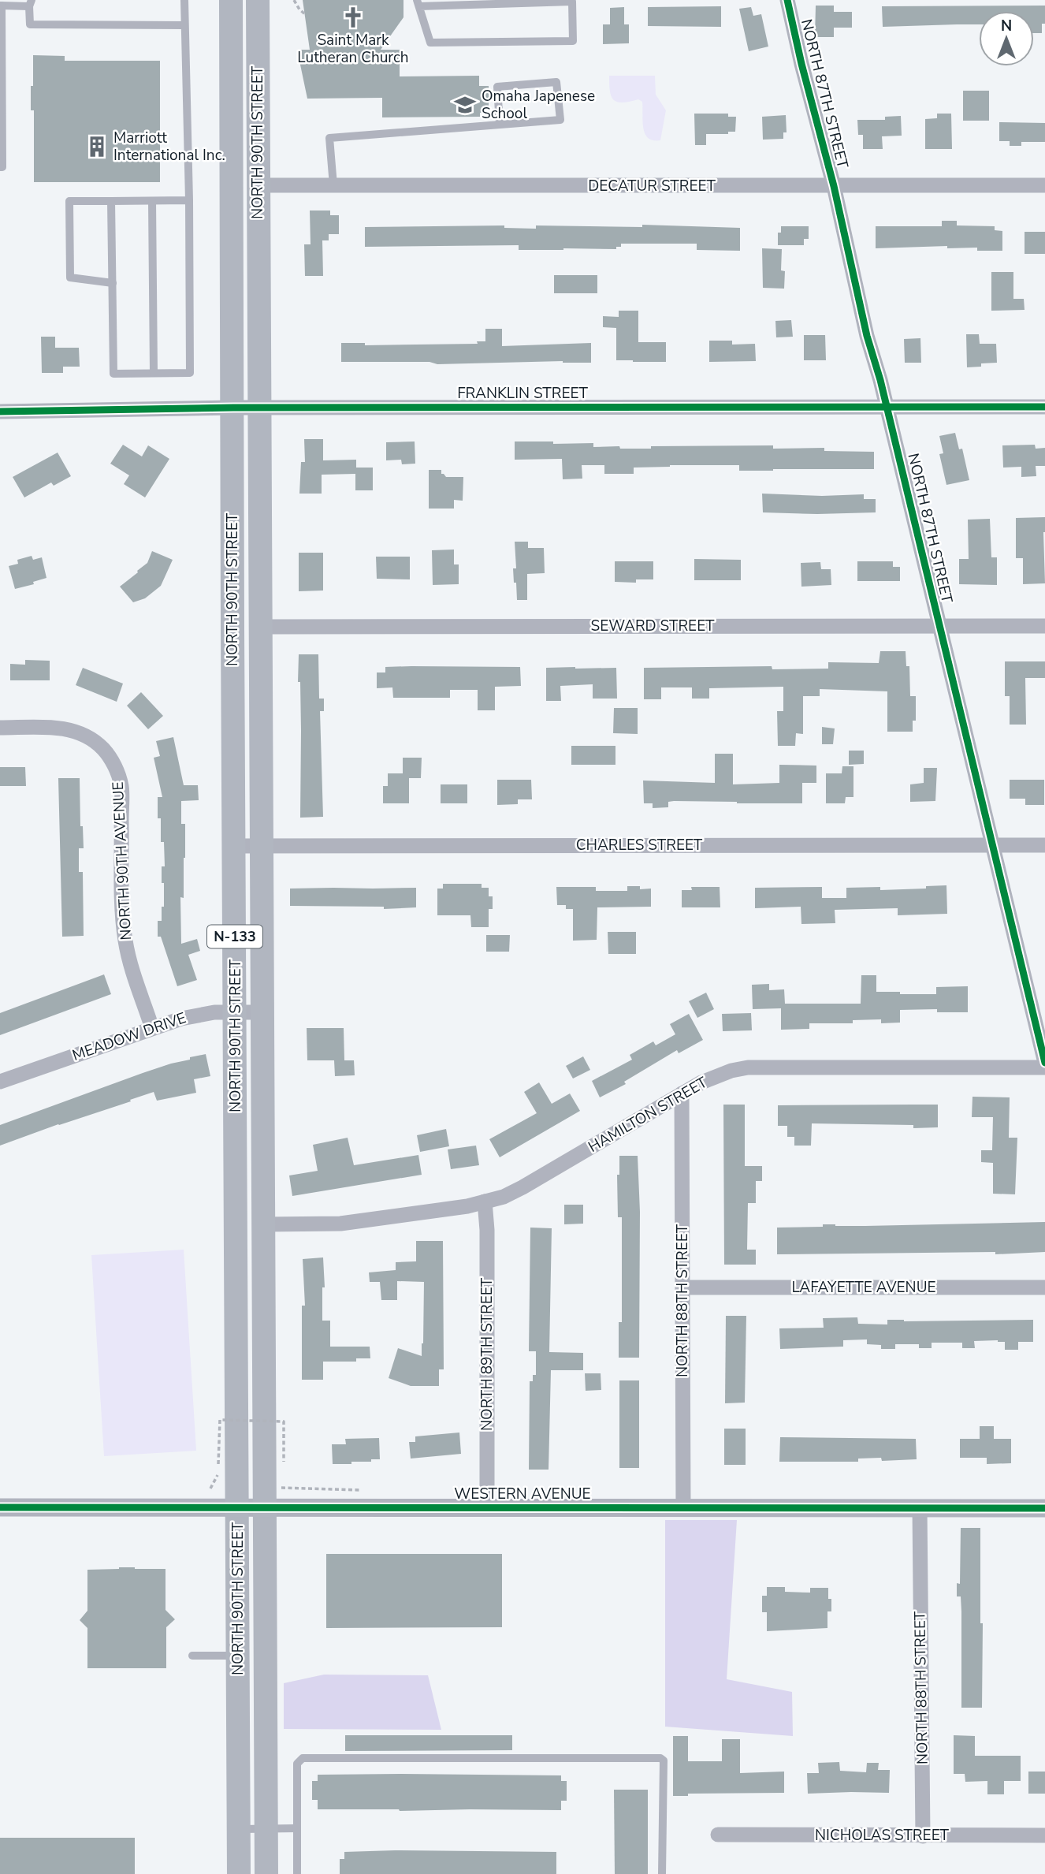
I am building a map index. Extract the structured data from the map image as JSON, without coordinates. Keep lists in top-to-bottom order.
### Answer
{
  "streets": {
    "main road": ["NORTH 90TH STREET", "N-133"],
    "street": [
      "NORTH 87TH STREET",
      "DECATUR STREET",
      "FRANKLIN STREET",
      "SEWARD STREET",
      "CHARLES STREET",
      "NORTH 90TH AVENUE",
      "MEADOW DRIVE",
      "HAMILTON STREET",
      "LAFAYETTE AVENUE",
      "NORTH 88TH STREET",
      "NORTH 89TH STREET",
      "WESTERN AVENUE",
      "NICHOLAS STREET"
    ]
  },
  "crossings": [
    ["NORTH 87TH STREET", "DECATUR STREET"],
    ["NORTH 87TH STREET", "FRANKLIN STREET"],
    ["NORTH 87TH STREET", "SEWARD STREET"],
    ["NORTH 87TH STREET", "CHARLES STREET"],
    ["NORTH 90TH STREET", "DECATUR STREET"],
    ["NORTH 90TH STREET", "FRANKLIN STREET"],
    ["NORTH 90TH STREET", "SEWARD STREET"],
    ["NORTH 90TH STREET", "CHARLES STREET"],
    ["NORTH 90TH STREET", "MEADOW DRIVE"],
    ["NORTH 90TH STREET", "HAMILTON STREET"],
    ["NORTH 90TH STREET", "WESTERN AVENUE"],
    ["NORTH 90TH AVENUE", "MEADOW DRIVE"],
    ["HAMILTON STREET", "NORTH 88TH STREET"],
    ["HAMILTON STREET", "NORTH 89TH STREET"],
    ["LAFAYETTE AVENUE", "NORTH 88TH STREET"],
    ["NORTH 88TH STREET", "WESTERN AVENUE"],
    ["NORTH 88TH STREET", "NICHOLAS STREET"],
    ["NORTH 89TH STREET", "WESTERN AVENUE"]
  ],
  "places": {
    "church": ["Saint Mark Lutheran Church"],
    "school or university": ["Omaha Japenese School"],
    "building": ["Marriott International Inc."]
  },
  "north": "top"
}
